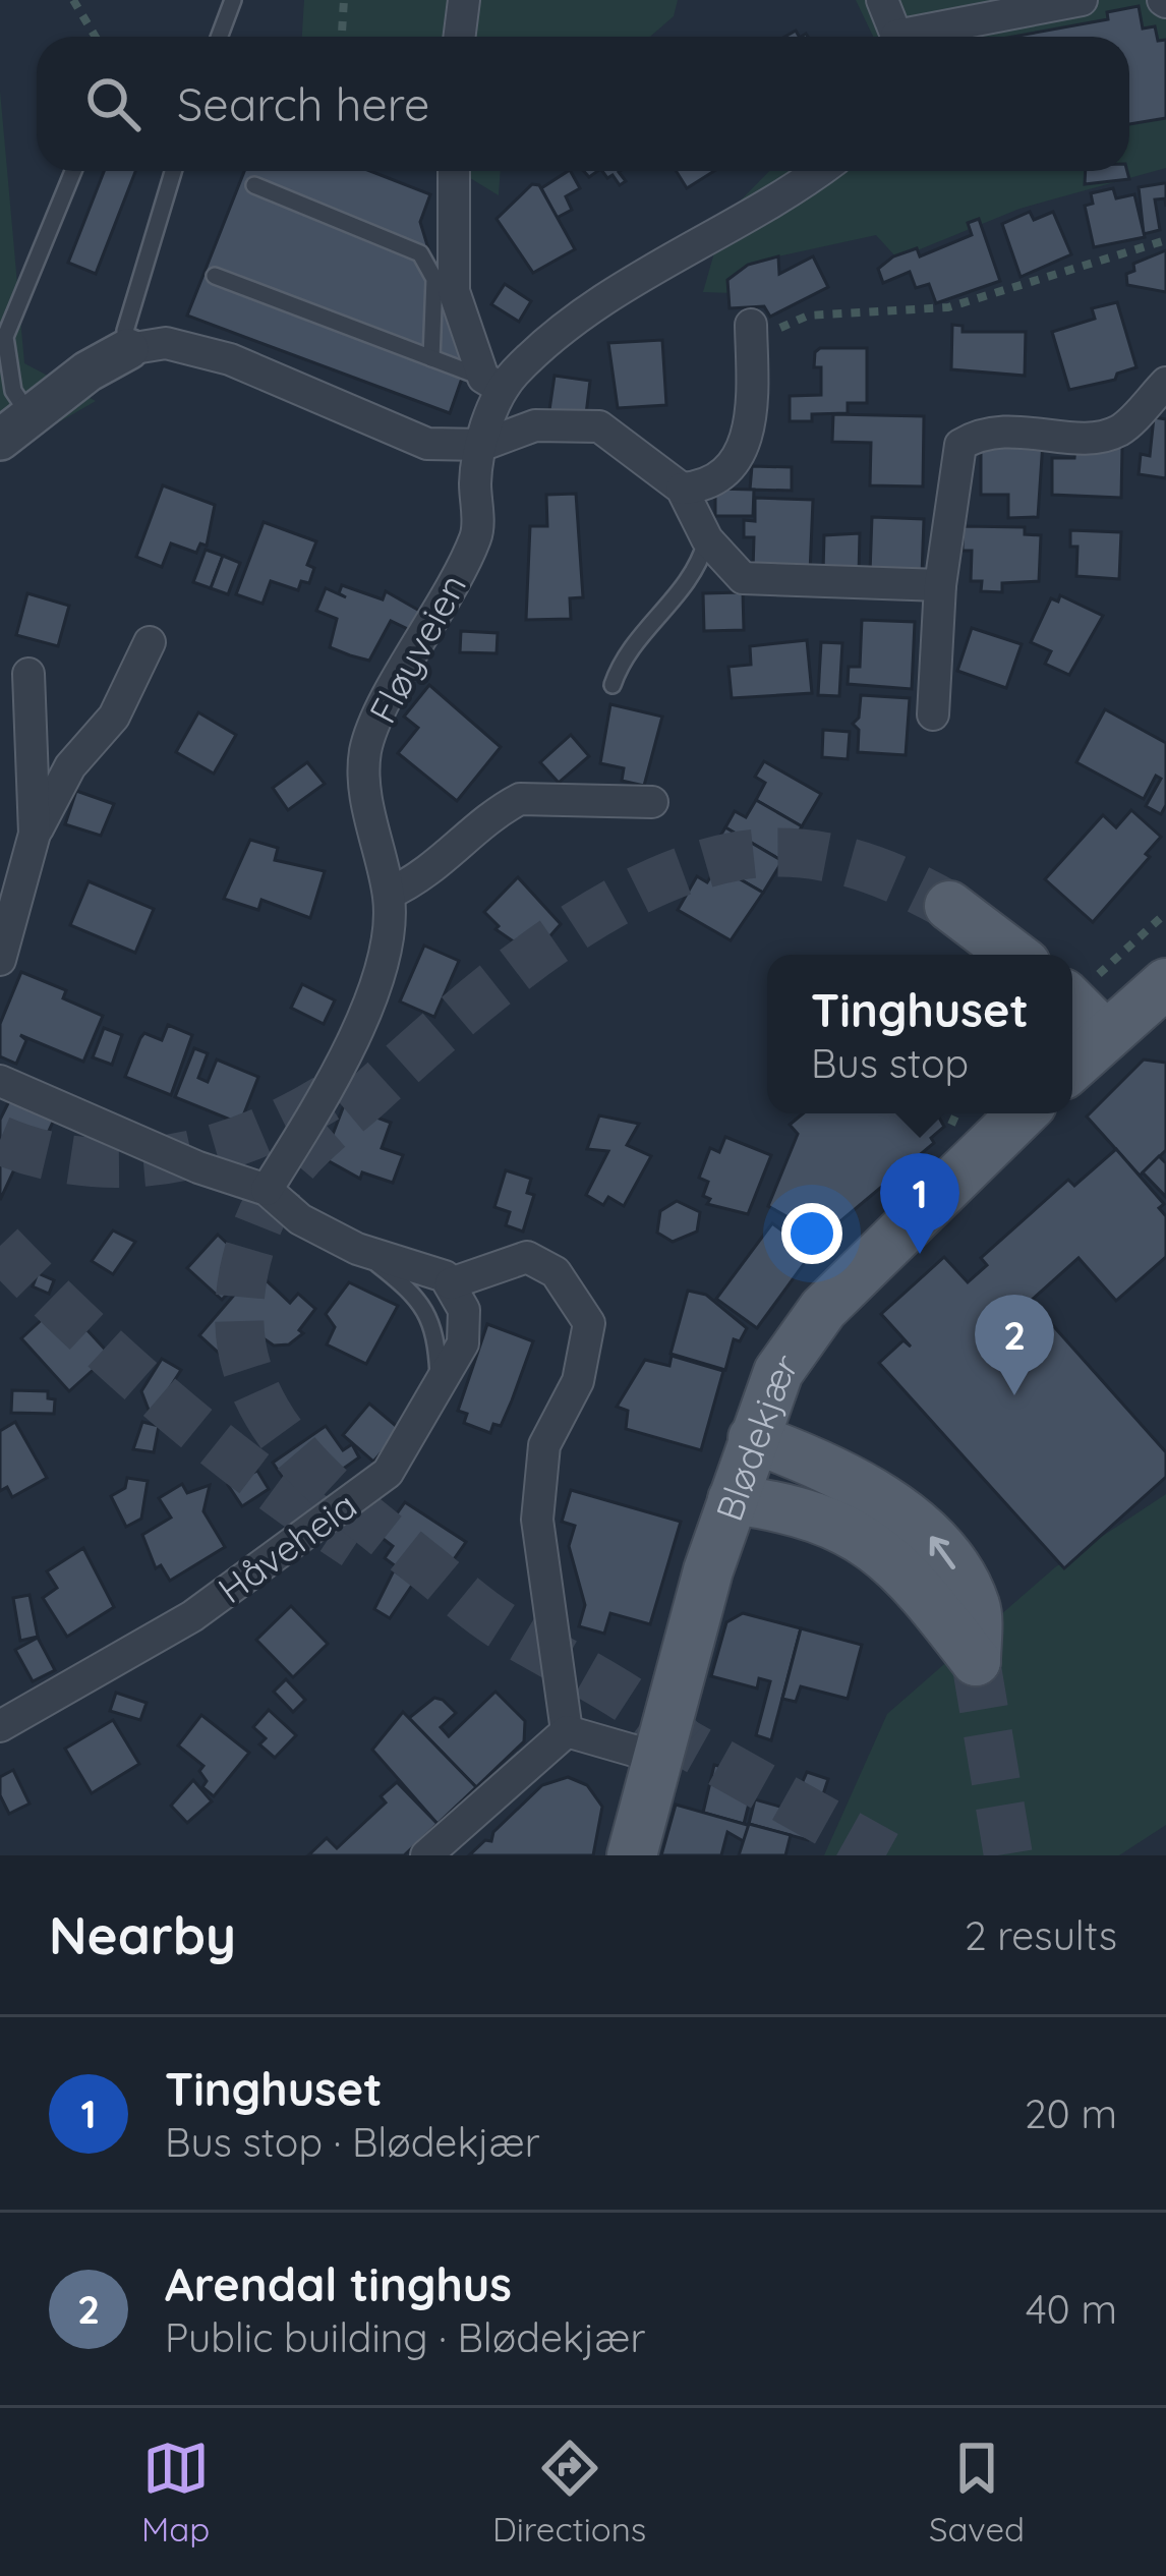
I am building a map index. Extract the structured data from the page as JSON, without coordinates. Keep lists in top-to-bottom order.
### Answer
{
  "streets": {
    "main road": ["Blødekjær"],
    "street": ["Fløyveien", "Håveheia"]
  },
  "page": {
    "search": "Search here",
    "popup": ["Tinghuset", "Bus stop"],
    "pins": ["1", "2"],
    "heading": ["Nearby", "2 results"],
    "list": [
      {
        "mark": "1",
        "name": "Tinghuset",
        "note": "Bus stop · Blødekjær",
        "value": "20 m"
      },
      {
        "mark": "2",
        "name": "Arendal tinghus",
        "note": "Public building · Blødekjær",
        "value": "40 m"
      }
    ],
    "nav": ["Map", "Directions", "Saved"]
  }
}
